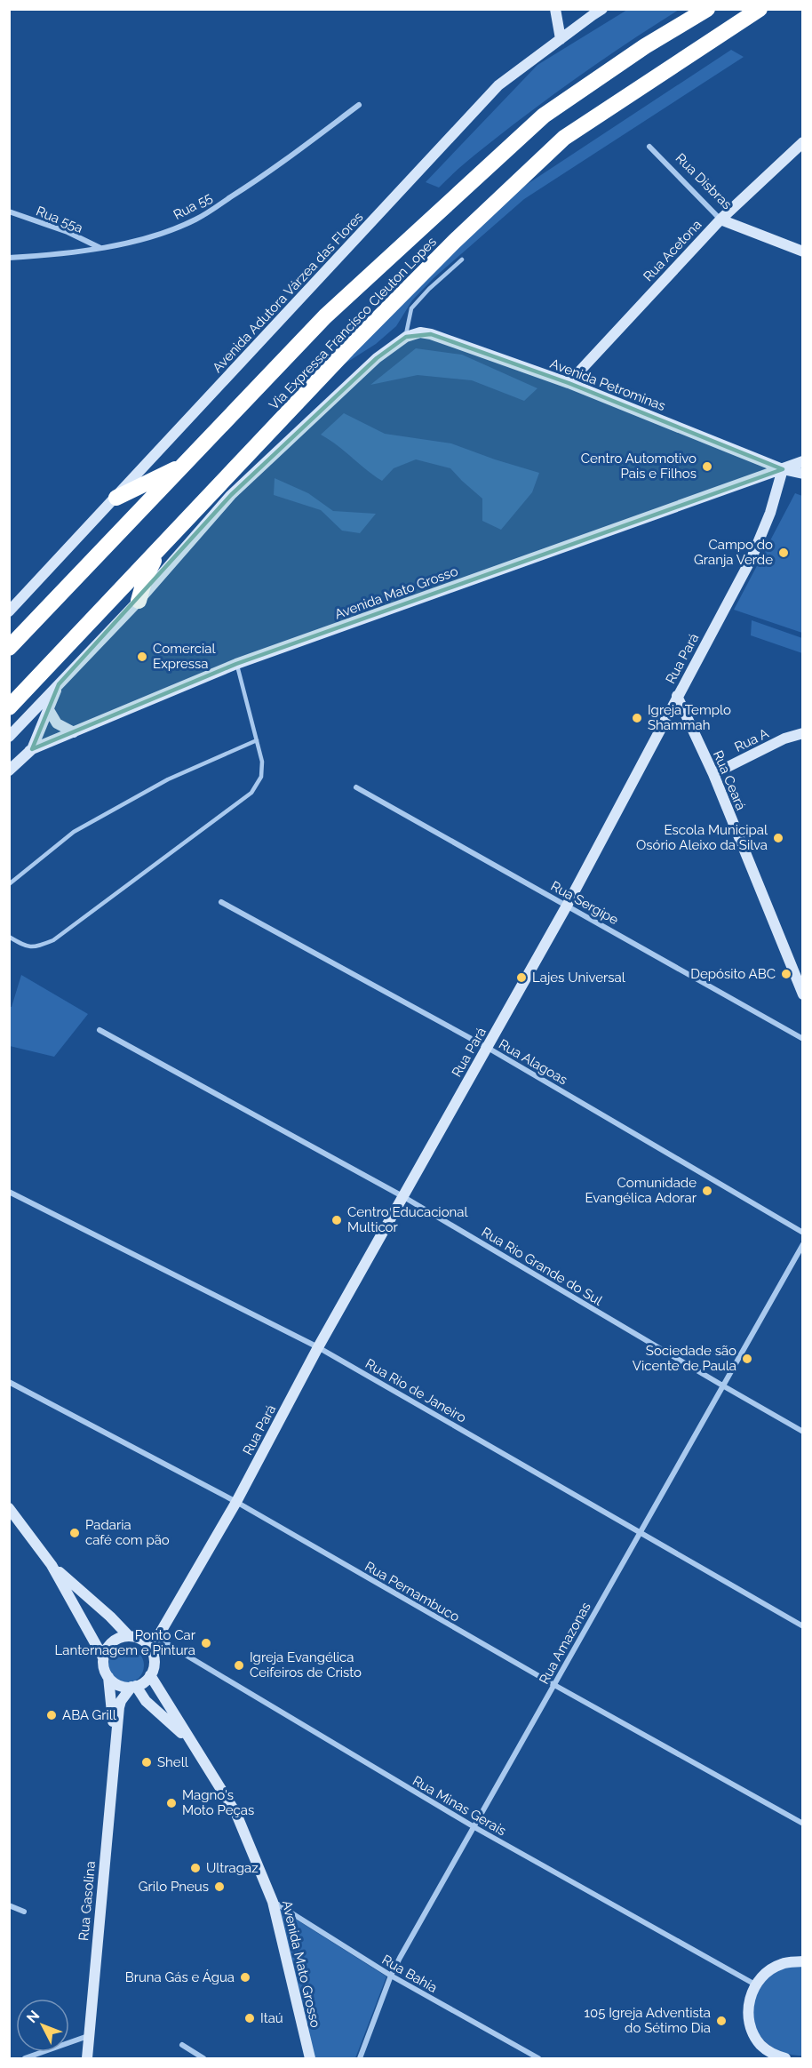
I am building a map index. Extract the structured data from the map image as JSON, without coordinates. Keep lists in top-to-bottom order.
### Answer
{
  "streets": {
    "highway": ["Via Expressa Francisco Cleuton Lopes"],
    "street": [
      "Rua Disbras",
      "Rua 55",
      "Rua 55a",
      "Rua Acetona",
      "Avenida Adutora Várzea das Flores",
      "Avenida Petrominas",
      "Avenida Mato Grosso",
      "Rua Pará",
      "Rua A",
      "Rua Ceará",
      "Rua Sergipe",
      "Rua Alagoas",
      "Rua Rio Grande do Sul",
      "Rua Rio de Janeiro",
      "Rua Pernambuco",
      "Rua Amazonas",
      "Rua Minas Gerais",
      "Rua Gasolina",
      "Rua Bahia"
    ]
  },
  "crossings": [
    ["Rua Disbras", "Rua Acetona"],
    ["Rua 55", "Rua 55a"],
    ["Rua Acetona", "Avenida Petrominas"],
    ["Avenida Petrominas", "Avenida Mato Grosso"],
    ["Avenida Petrominas", "Rua Pará"],
    ["Avenida Mato Grosso", "Rua Pará"],
    ["Avenida Mato Grosso", "Rua Bahia"],
    ["Rua Pará", "Rua Ceará"],
    ["Rua Pará", "Rua Sergipe"],
    ["Rua Pará", "Rua Alagoas"],
    ["Rua Pará", "Rua Rio Grande do Sul"],
    ["Rua Pará", "Rua Rio de Janeiro"],
    ["Rua Pará", "Rua Pernambuco"],
    ["Rua Pará", "Rua Minas Gerais"],
    ["Rua A", "Rua Ceará"],
    ["Rua Rio Grande do Sul", "Rua Amazonas"],
    ["Rua Rio de Janeiro", "Rua Amazonas"],
    ["Rua Pernambuco", "Rua Amazonas"],
    ["Rua Amazonas", "Rua Minas Gerais"],
    ["Rua Amazonas", "Rua Bahia"]
  ],
  "places": [
    "Centro Automotivo Pais e Filhos",
    "Campo do Granja Verde",
    "Comercial Expressa",
    "Igreja Templo Shammah",
    "Escola Municipal Osório Aleixo da Silva",
    "Depósito ABC",
    "Lajes Universal",
    "Comunidade Evangélica Adorar",
    "Centro Educacional Multicor",
    "Sociedade são Vicente de Paula",
    "Padaria café com pão",
    "Ponto Car Lanternagem e Pintura",
    "Igreja Evangélica Ceifeiros de Cristo",
    "ABA Grill",
    "Shell",
    "Magno's Moto Peças",
    "Ultragaz",
    "Grilo Pneus",
    "Bruna Gás e Água",
    "Itaú",
    "105 Igreja Adventista do Sétimo Dia"
  ],
  "north": "top left"
}
